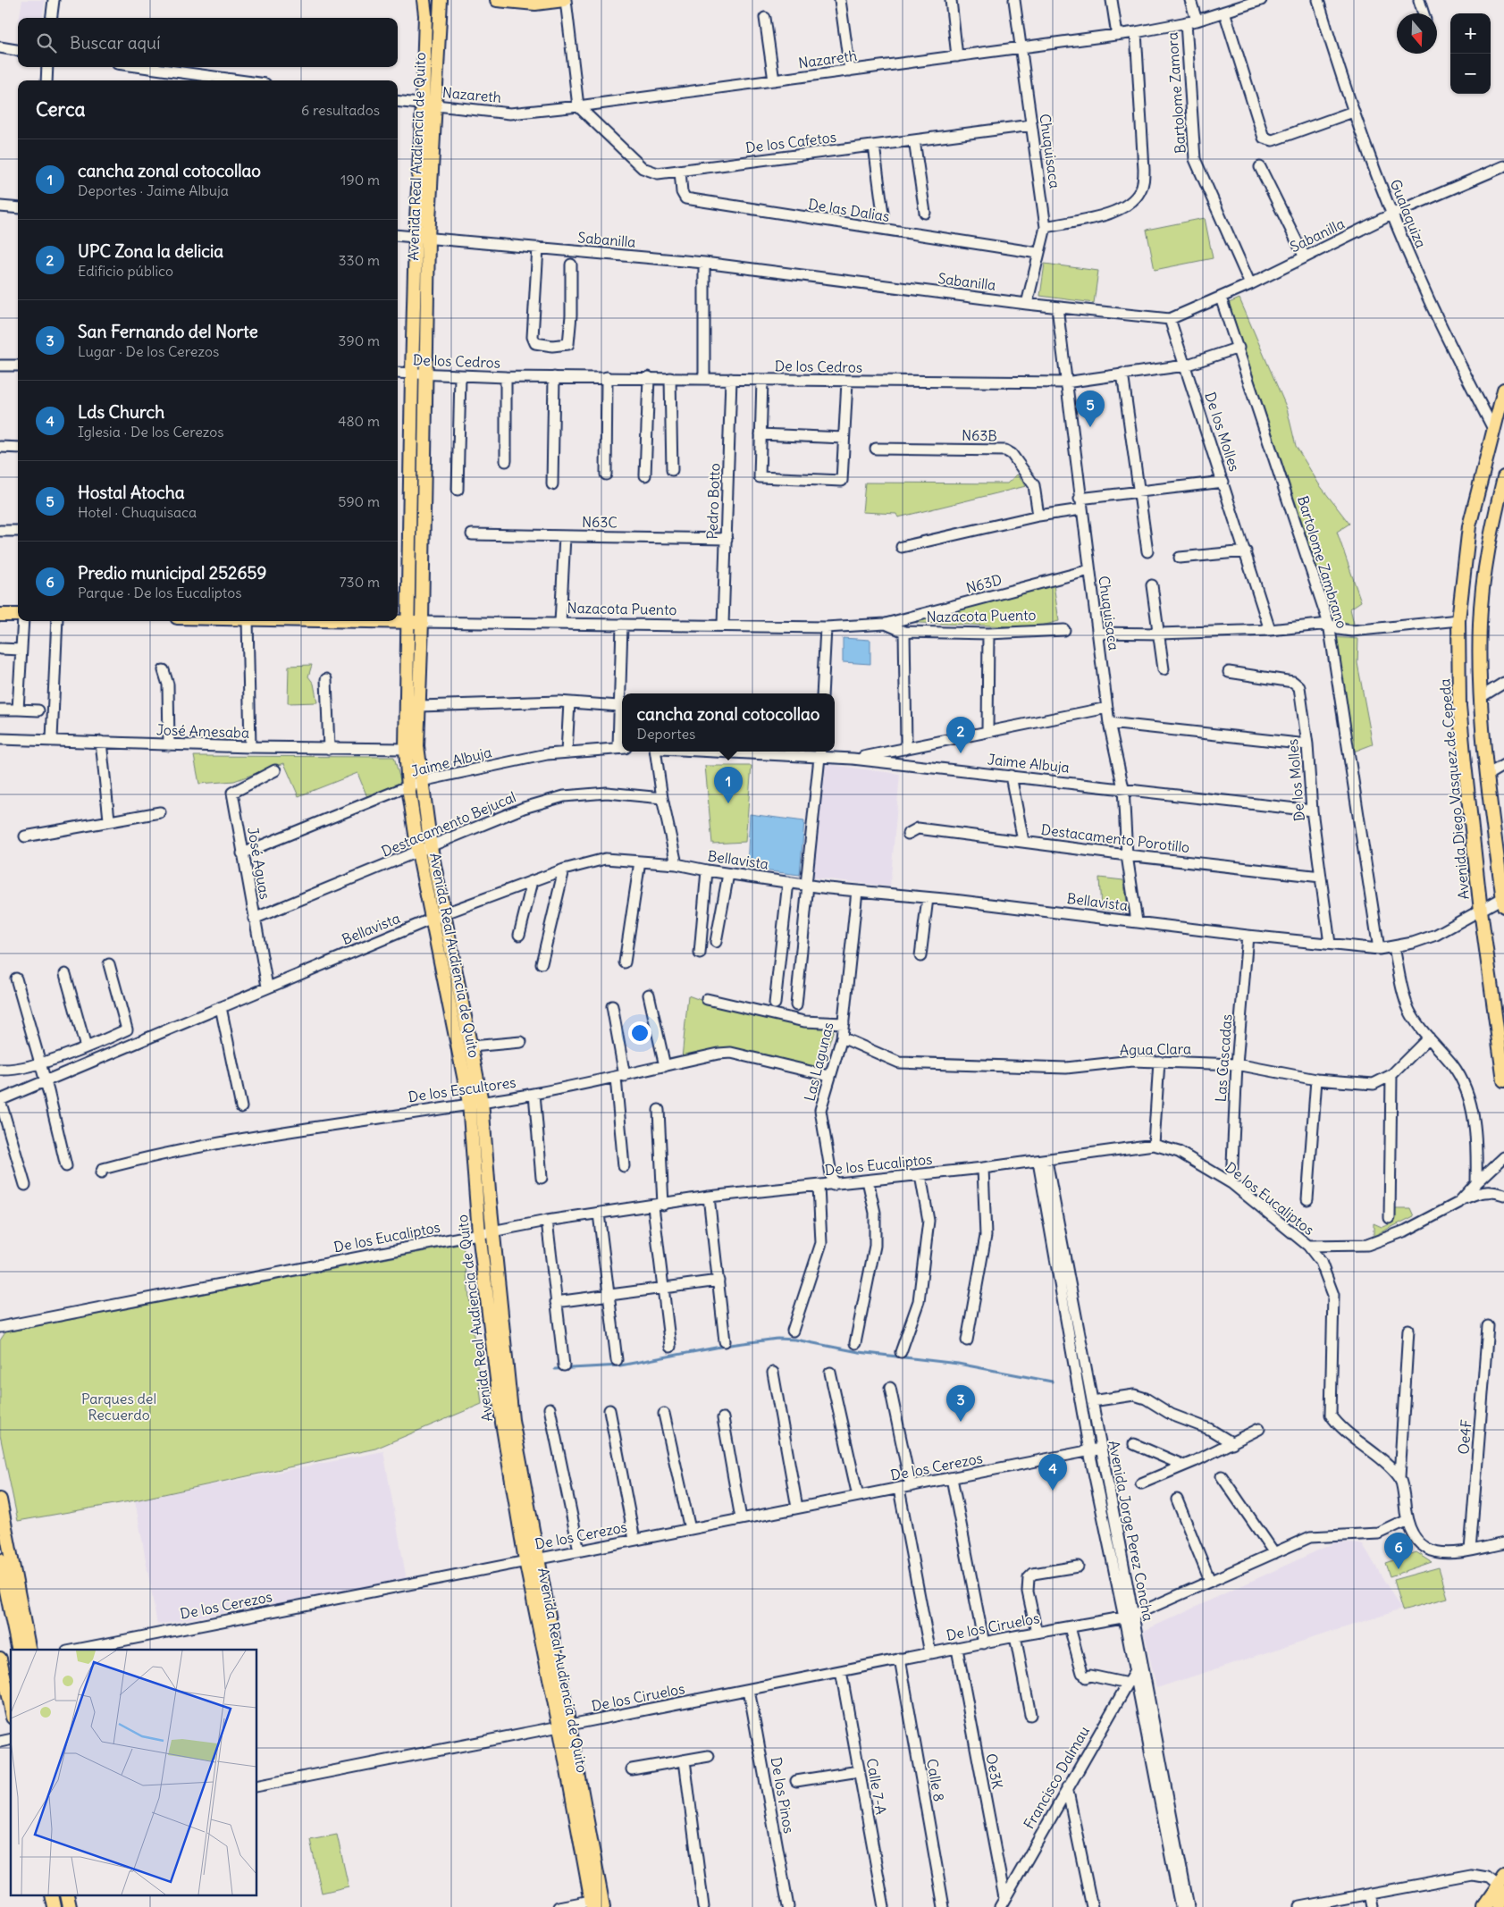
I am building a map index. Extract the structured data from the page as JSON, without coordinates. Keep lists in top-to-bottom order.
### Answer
{
  "streets": {
    "main road": ["Avenida Real Audiencia de Quito", "Nazacota Puento", "Avenida Diego Vasquez de Cepeda"],
    "street": [
      "Nazareth",
      "Bartolome Zamora",
      "De los Cafetos",
      "Chuquisaca",
      "De las Dalias",
      "Gualaquiza",
      "Sabanilla",
      "De los Cedros",
      "De los Molles",
      "N63B",
      "Pedro Botto",
      "N63C",
      "Bartolome Zambrano",
      "N63D",
      "José Amesaba",
      "Jaime Albuja",
      "Destacamento Bejucal",
      "Destacamento Porotillo",
      "Bellavista",
      "José Aguas",
      "Agua Clara",
      "Las Cascadas",
      "Las Lagunas",
      "De los Escultores",
      "De los Eucaliptos",
      "Oe4F",
      "De los Cerezos",
      "Avenida Jorge Perez Concha",
      "De los Ciruelos",
      "Oe3K",
      "Francisco Dalmau",
      "Calle 8",
      "Calle 7-A",
      "De los Pinos"
    ]
  },
  "crossings": [
    ["Nazareth", "Bartolome Zamora"],
    ["Nazareth", "De los Cafetos"],
    ["Nazareth", "Chuquisaca"],
    ["Nazareth", "Avenida Real Audiencia de Quito"],
    ["Bartolome Zamora", "Sabanilla"],
    ["De los Cafetos", "Chuquisaca"],
    ["De los Cafetos", "De las Dalias"],
    ["Chuquisaca", "De las Dalias"],
    ["Chuquisaca", "Sabanilla"],
    ["Chuquisaca", "De los Cedros"],
    ["Chuquisaca", "N63D"],
    ["Chuquisaca", "Jaime Albuja"],
    ["Chuquisaca", "Destacamento Porotillo"],
    ["Chuquisaca", "Bellavista"],
    ["Avenida Real Audiencia de Quito", "Sabanilla"],
    ["Avenida Real Audiencia de Quito", "De los Cedros"],
    ["Avenida Real Audiencia de Quito", "Nazacota Puento"],
    ["Avenida Real Audiencia de Quito", "José Amesaba"],
    ["Avenida Real Audiencia de Quito", "Jaime Albuja"],
    ["Avenida Real Audiencia de Quito", "Destacamento Bejucal"],
    ["Avenida Real Audiencia de Quito", "Bellavista"],
    ["Avenida Real Audiencia de Quito", "De los Escultores"],
    ["Avenida Real Audiencia de Quito", "De los Eucaliptos"],
    ["Avenida Real Audiencia de Quito", "De los Cerezos"],
    ["Avenida Real Audiencia de Quito", "De los Ciruelos"],
    ["Gualaquiza", "Sabanilla"],
    ["Gualaquiza", "Avenida Diego Vasquez de Cepeda"],
    ["Sabanilla", "De los Molles"],
    ["Sabanilla", "Bartolome Zambrano"],
    ["De los Cedros", "De los Molles"],
    ["De los Cedros", "Pedro Botto"],
    ["De los Cedros", "Bartolome Zambrano"],
    ["De los Molles", "Jaime Albuja"],
    ["De los Molles", "Destacamento Porotillo"],
    ["De los Molles", "Bellavista"],
    ["Pedro Botto", "N63C"],
    ["Pedro Botto", "Nazacota Puento"],
    ["Bartolome Zambrano", "Bellavista"],
    ["N63D", "Nazacota Puento"],
    ["Jaime Albuja", "José Aguas"],
    ["Avenida Diego Vasquez de Cepeda", "Bellavista"],
    ["Destacamento Bejucal", "José Aguas"],
    ["Bellavista", "José Aguas"],
    ["Bellavista", "Las Cascadas"],
    ["Bellavista", "Las Lagunas"],
    ["Agua Clara", "Las Cascadas"],
    ["Agua Clara", "Las Lagunas"],
    ["Las Cascadas", "De los Eucaliptos"],
    ["Las Lagunas", "De los Escultores"],
    ["Las Lagunas", "De los Eucaliptos"],
    ["De los Eucaliptos", "Avenida Jorge Perez Concha"],
    ["De los Cerezos", "Avenida Jorge Perez Concha"],
    ["Avenida Jorge Perez Concha", "De los Ciruelos"],
    ["Avenida Jorge Perez Concha", "Francisco Dalmau"],
    ["De los Ciruelos", "Oe3K"],
    ["De los Ciruelos", "Calle 8"],
    ["De los Ciruelos", "Calle 7-A"],
    ["De los Ciruelos", "De los Pinos"],
    ["Oe3K", "Francisco Dalmau"]
  ],
  "parks": ["Parques del Recuerdo"],
  "north": "bottom",
  "page": {
    "map_buttons": ["+", "−"],
    "search": "Buscar aquí",
    "heading": ["Cerca", "6 resultados"],
    "list": [
      {
        "mark": "1",
        "name": "cancha zonal cotocollao",
        "note": "Deportes · Jaime Albuja",
        "value": "190 m"
      },
      {
        "mark": "2",
        "name": "UPC Zona la delicia",
        "note": "Edificio público",
        "value": "330 m"
      },
      {
        "mark": "3",
        "name": "San Fernando del Norte",
        "note": "Lugar · De los Cerezos",
        "value": "390 m"
      },
      {
        "mark": "4",
        "name": "Lds Church",
        "note": "Iglesia · De los Cerezos",
        "value": "480 m"
      },
      {
        "mark": "5",
        "name": "Hostal Atocha",
        "note": "Hotel · Chuquisaca",
        "value": "590 m"
      },
      {
        "mark": "6",
        "name": "Predio municipal 252659",
        "note": "Parque · De los Eucaliptos",
        "value": "730 m"
      }
    ],
    "pins": [
      "5",
      "2",
      "1",
      "3",
      "4",
      "6"
    ],
    "popup": ["cancha zonal cotocollao", "Deportes"]
  }
}
